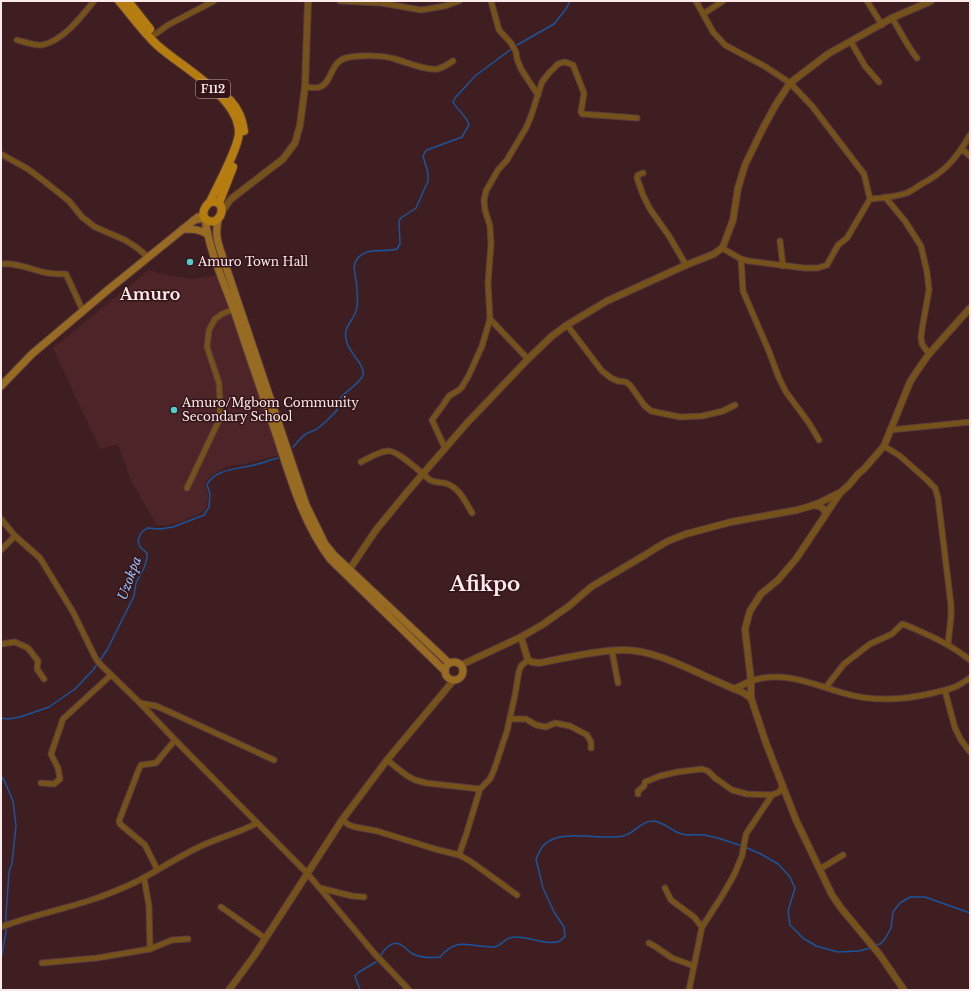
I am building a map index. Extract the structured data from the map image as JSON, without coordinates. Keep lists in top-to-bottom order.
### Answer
{
  "streets": {
    "main road": ["F112"]
  },
  "districts": ["Amuro", "Afikpo"],
  "water": ["Uzokpa"],
  "places": ["Amuro Town Hall", "Amuro/Mgbom Community Secondary School"]
}
